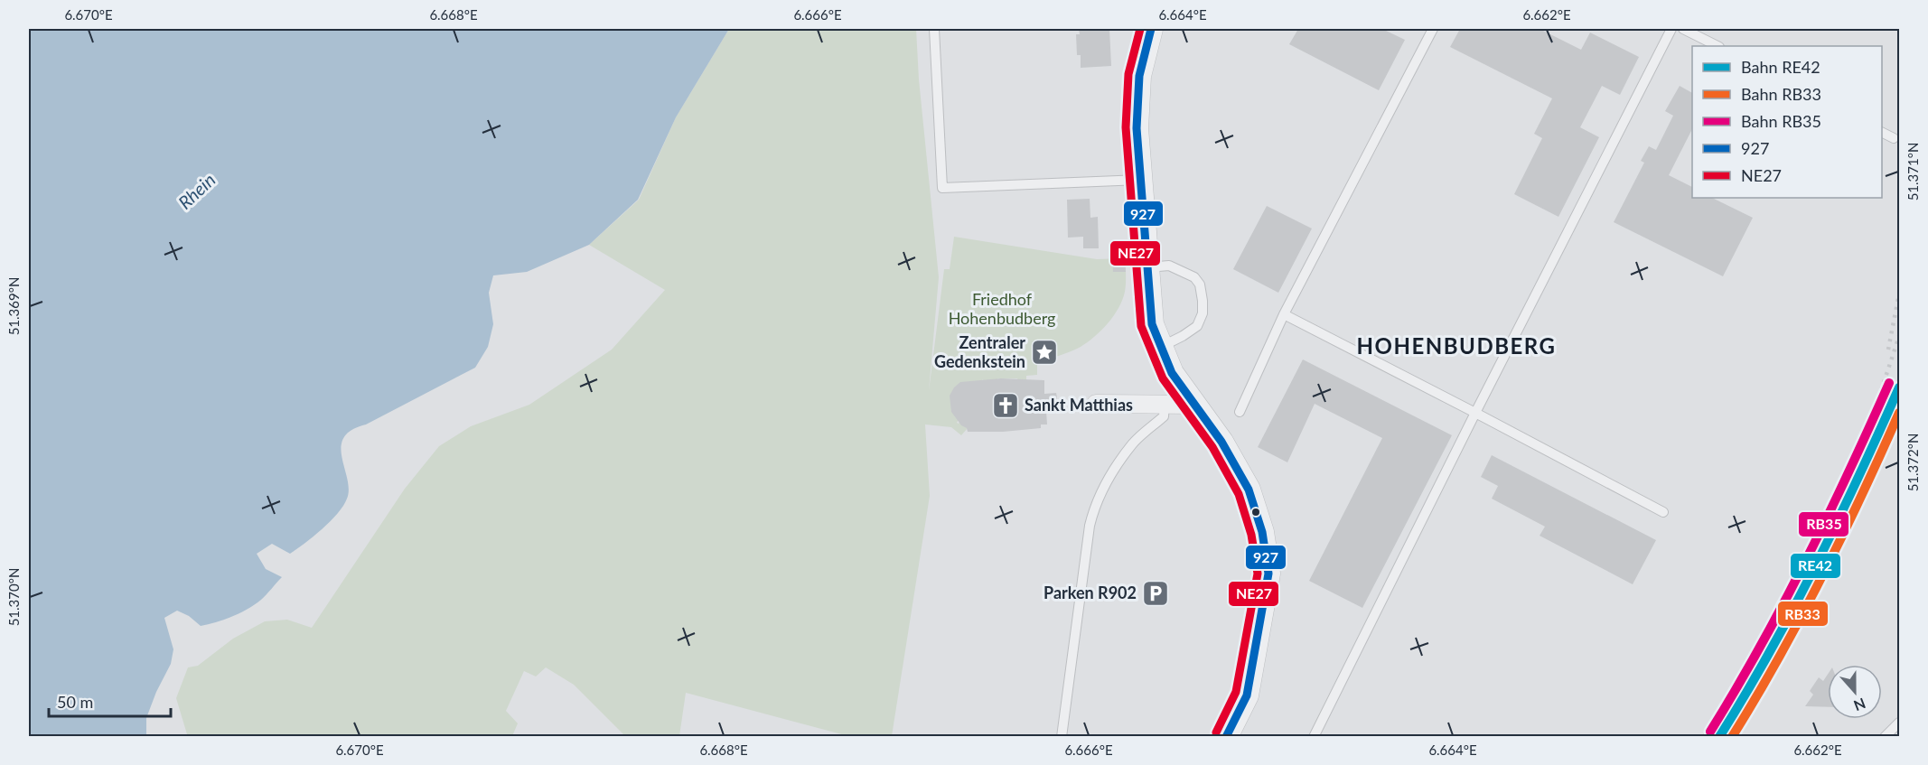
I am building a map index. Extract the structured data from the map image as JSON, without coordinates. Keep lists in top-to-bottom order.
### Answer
{
  "districts": ["HOHENBUDBERG"],
  "water": ["Rhein"],
  "parks": ["Friedhof Hohenbudberg"],
  "places": {
    "place": ["Zentraler Gedenkstein"],
    "church": ["Sankt Matthias"],
    "parking": ["Parken R902"]
  },
  "lines": [
    "transit line 927",
    "transit line NE27",
    "rail line RB35",
    "rail line RE42",
    "rail line RB33"
  ],
  "legend": [
    "Bahn RE42",
    "Bahn RB33",
    "Bahn RB35",
    "927",
    "NE27"
  ],
  "scale_bar": "50 m",
  "north": "bottom",
  "coordinates": [
    "6.670°E",
    "6.668°E",
    "6.666°E",
    "6.664°E",
    "6.662°E",
    "51.371°N",
    "51.369°N",
    "51.372°N",
    "51.370°N"
  ]
}
